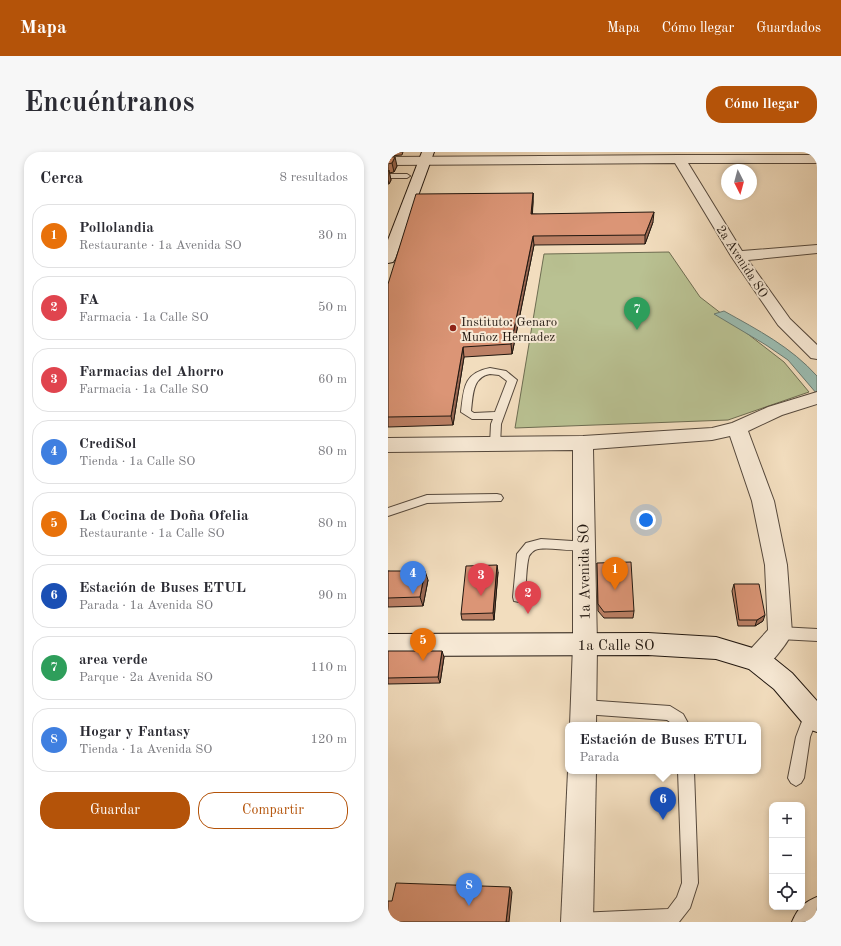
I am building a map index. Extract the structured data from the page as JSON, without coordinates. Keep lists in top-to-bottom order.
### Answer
{
  "streets": {
    "street": ["2a Avenida SO", "1a Avenida SO", "1a Calle SO"]
  },
  "crossings": [
    ["1a Avenida SO", "1a Calle SO"]
  ],
  "places": ["Instituto: Genaro Muñoz Hernadez"],
  "north": "bottom",
  "page": {
    "header": "Mapa",
    "nav": ["Mapa", "Cómo llegar", "Guardados"],
    "buttons": [
      "Cómo llegar",
      ["Guardar", "Compartir"]
    ],
    "title": "Encuéntranos",
    "heading": ["Cerca", "8 resultados"],
    "list": [
      {
        "mark": "1",
        "name": "Pollolandia",
        "note": "Restaurante · 1a Avenida SO",
        "value": "30 m"
      },
      {
        "mark": "2",
        "name": "FA",
        "note": "Farmacia · 1a Calle SO",
        "value": "50 m"
      },
      {
        "mark": "3",
        "name": "Farmacias del Ahorro",
        "note": "Farmacia · 1a Calle SO",
        "value": "60 m"
      },
      {
        "mark": "4",
        "name": "CrediSol",
        "note": "Tienda · 1a Calle SO",
        "value": "80 m"
      },
      {
        "mark": "5",
        "name": "La Cocina de Doña Ofelia",
        "note": "Restaurante · 1a Calle SO",
        "value": "80 m"
      },
      {
        "mark": "6",
        "name": "Estación de Buses ETUL",
        "note": "Parada · 1a Avenida SO",
        "value": "90 m"
      },
      {
        "mark": "7",
        "name": "area verde",
        "note": "Parque · 2a Avenida SO",
        "value": "110 m"
      },
      {
        "mark": "8",
        "name": "Hogar y Fantasy",
        "note": "Tienda · 1a Avenida SO",
        "value": "120 m"
      }
    ],
    "pins": [
      "7",
      "1",
      "4",
      "3",
      "2",
      "5",
      "6",
      "8"
    ],
    "popup": ["Estación de Buses ETUL", "Parada"],
    "map_buttons": ["+", "−"]
  }
}
